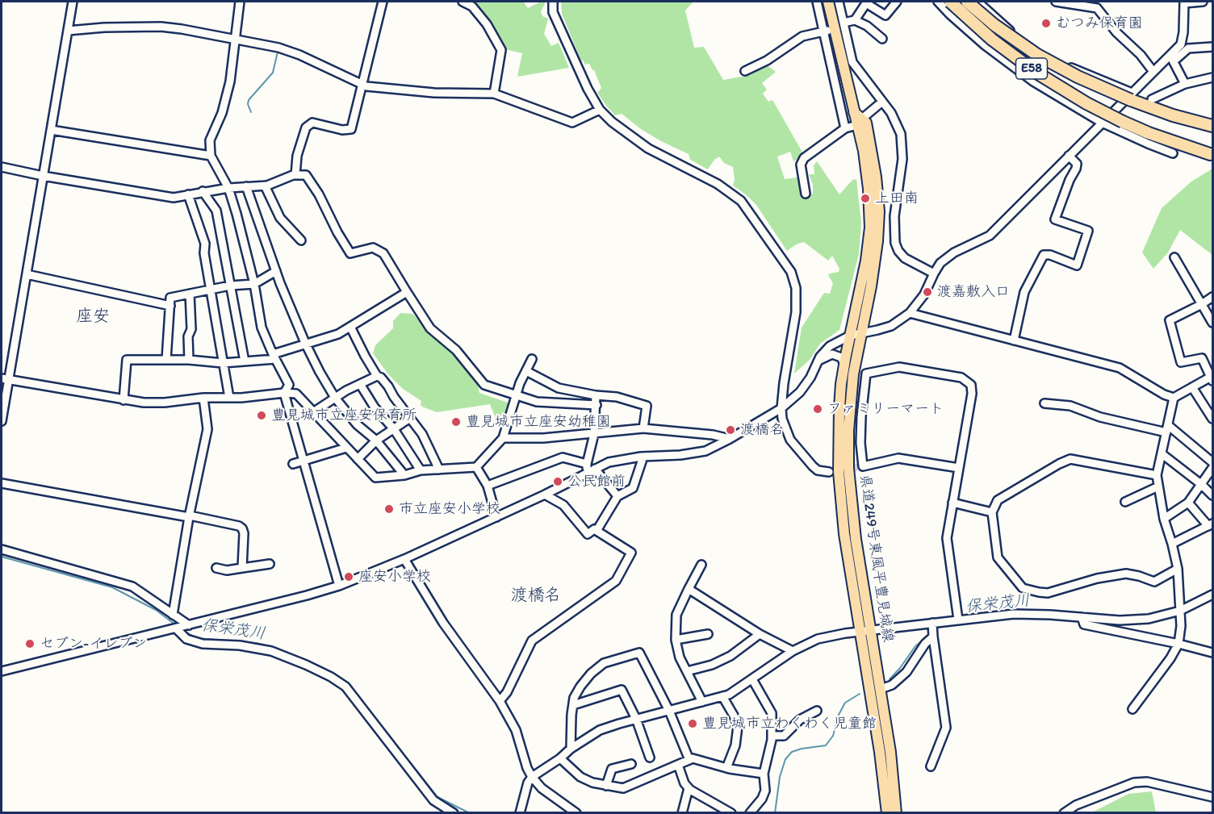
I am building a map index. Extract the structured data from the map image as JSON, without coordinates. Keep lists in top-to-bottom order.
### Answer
{
  "streets": {
    "highway": ["E58"],
    "main road": ["県道249号東風平豊見城線"]
  },
  "districts": ["座安", "渡橋名"],
  "water": ["保栄茂川"],
  "places": [
    "むつみ保育園",
    "上田南",
    "渡嘉敷入口",
    "ファミリーマート",
    "豊見城市立座安保育所",
    "豊見城市立座安幼稚園",
    "渡橋名",
    "公民館前",
    "市立座安小学校",
    "座安小学校",
    "セブン-イレブン",
    "豊見城市立わくわく児童館"
  ]
}
